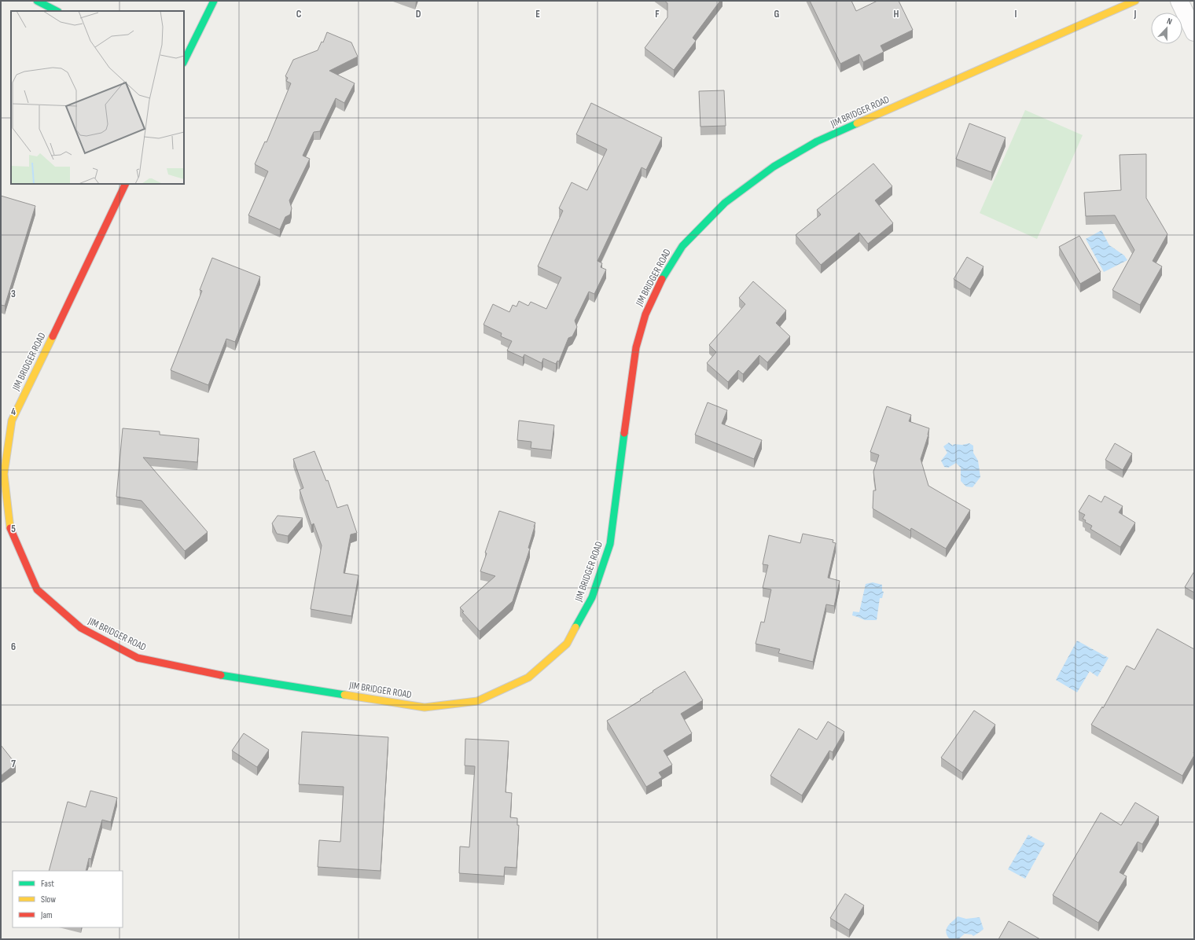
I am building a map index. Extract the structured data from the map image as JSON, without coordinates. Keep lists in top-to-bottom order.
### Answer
{
  "streets": {
    "street": ["JIM BRIDGER ROAD"]
  },
  "legend": ["Fast", "Slow", "Jam"],
  "north": "top",
  "grid": {
    "columns": [
      "C",
      "D",
      "E",
      "F",
      "G",
      "H",
      "I",
      "J"
    ],
    "rows": [
      "3",
      "4",
      "5",
      "6",
      "7"
    ]
  }
}
